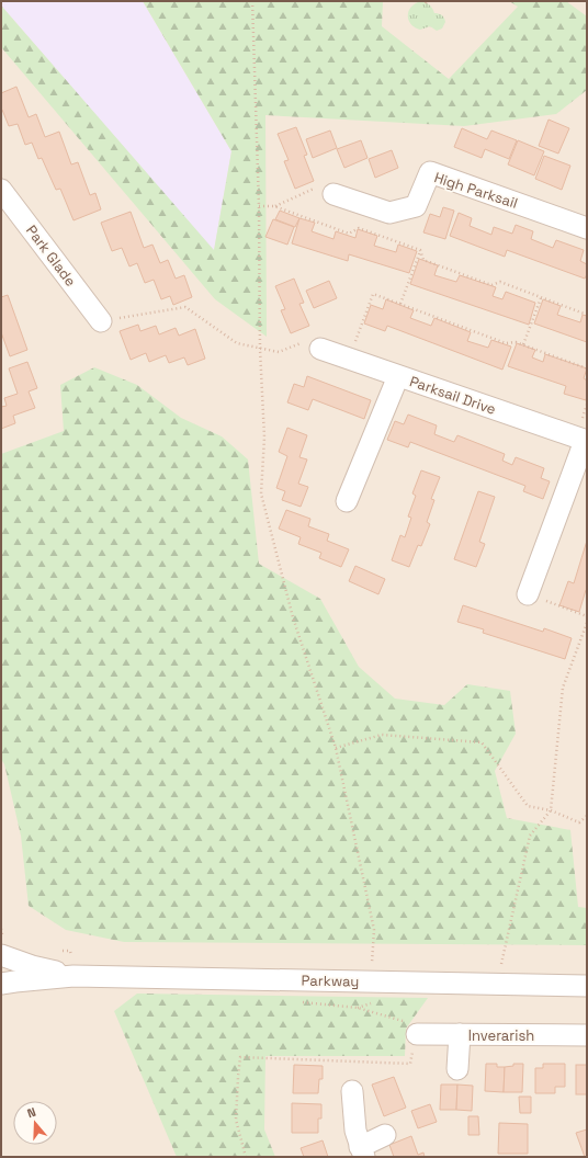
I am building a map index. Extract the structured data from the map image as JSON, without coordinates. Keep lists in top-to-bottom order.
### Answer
{
  "streets": {
    "street": [
      "High Parksail",
      "Park Glade",
      "Parksail Drive",
      "Parkway",
      "Inverarish"
    ]
  },
  "north": "top"
}
